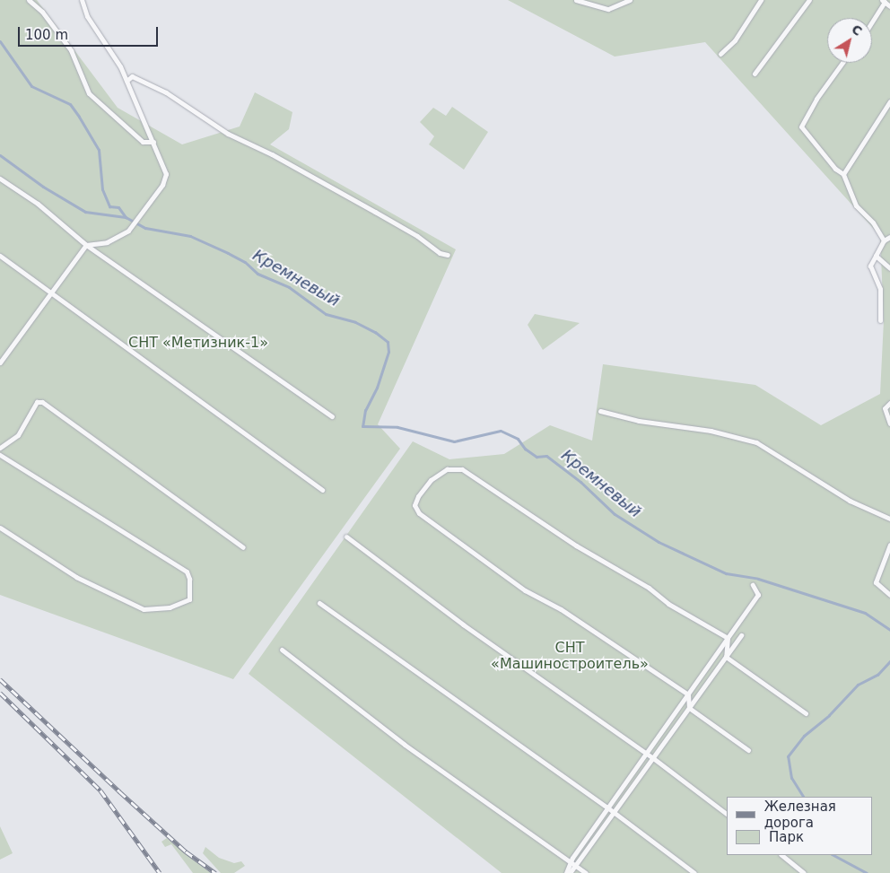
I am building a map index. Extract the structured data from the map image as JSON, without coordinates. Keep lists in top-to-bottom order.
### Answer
{
  "water": ["Кремневый"],
  "parks": ["СНТ «Метизник-1»", "СНТ «Машиностроитель»"],
  "legend": ["Железная дорога", "Парк"],
  "scale_bar": "100 m",
  "north": "top right"
}
